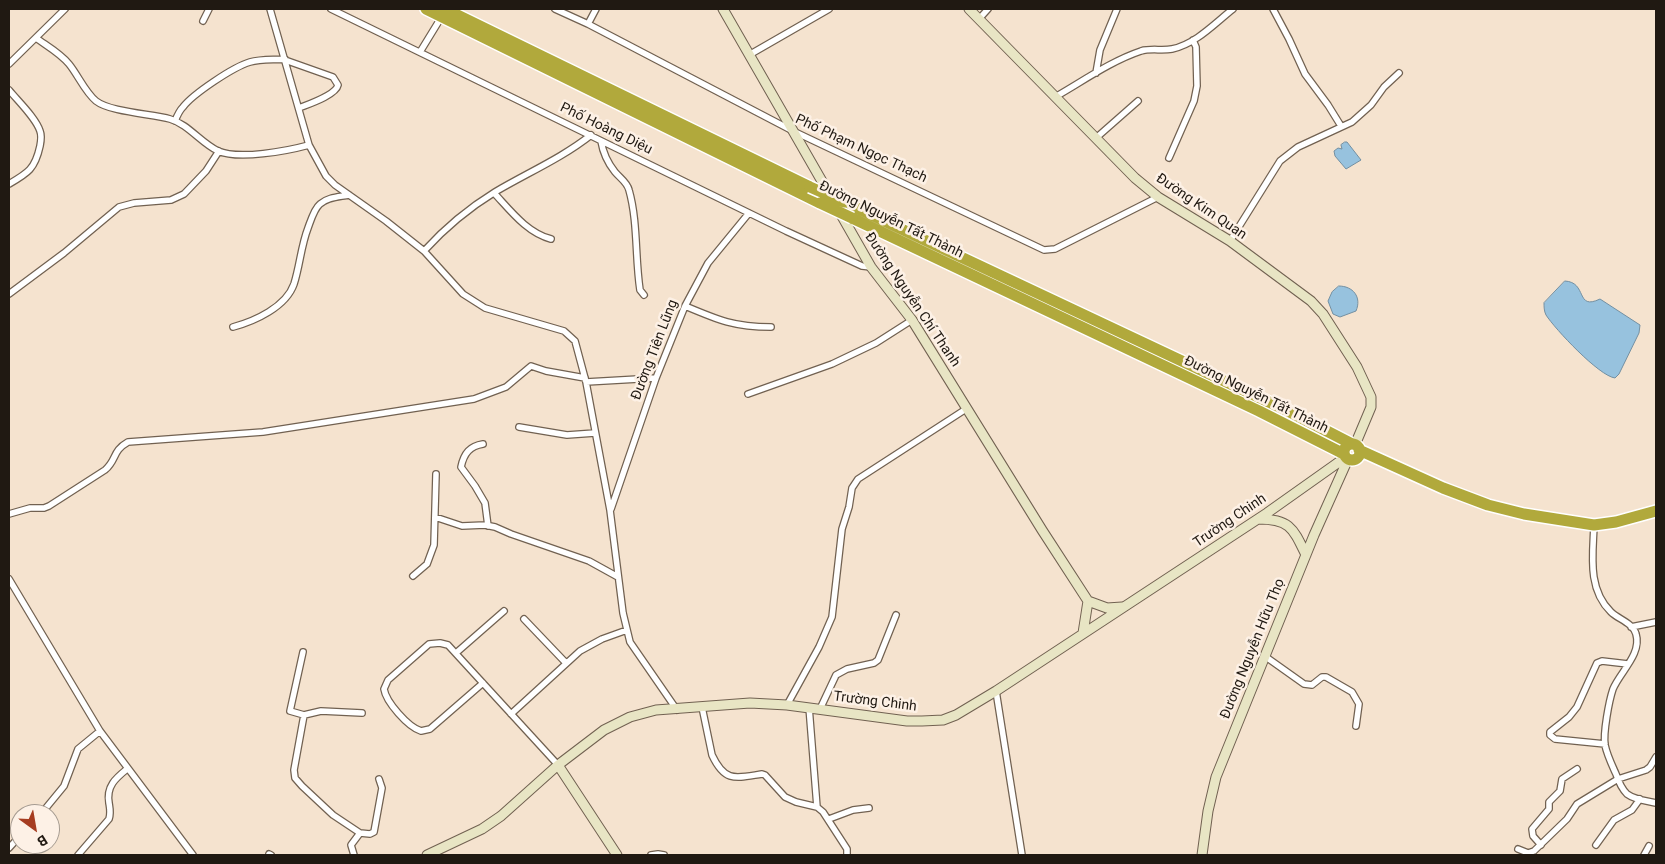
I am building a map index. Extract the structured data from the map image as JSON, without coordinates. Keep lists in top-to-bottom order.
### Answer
{
  "streets": {
    "highway": ["Đường Nguyễn Tất Thành"],
    "main road": [
      "Đường Kim Quan",
      "Đường Nguyễn Chí Thanh",
      "Trường Chinh",
      "Đường Nguyễn Hữu Thọ"
    ],
    "street": ["Phố Hoàng Diệu", "Phố Phạm Ngọc Thạch", "Đường Tiên Lũng"]
  },
  "crossings": [
    ["Phố Hoàng Diệu", "Đường Nguyễn Chí Thanh"],
    ["Phố Hoàng Diệu", "Đường Tiên Lũng"],
    ["Phố Phạm Ngọc Thạch", "Đường Kim Quan"],
    ["Phố Phạm Ngọc Thạch", "Đường Nguyễn Chí Thanh"],
    ["Đường Kim Quan", "Đường Nguyễn Tất Thành"],
    ["Đường Nguyễn Tất Thành", "Trường Chinh"],
    ["Đường Nguyễn Tất Thành", "Đường Nguyễn Hữu Thọ"],
    ["Trường Chinh", "Đường Nguyễn Hữu Thọ"]
  ],
  "north": "bottom right"
}
